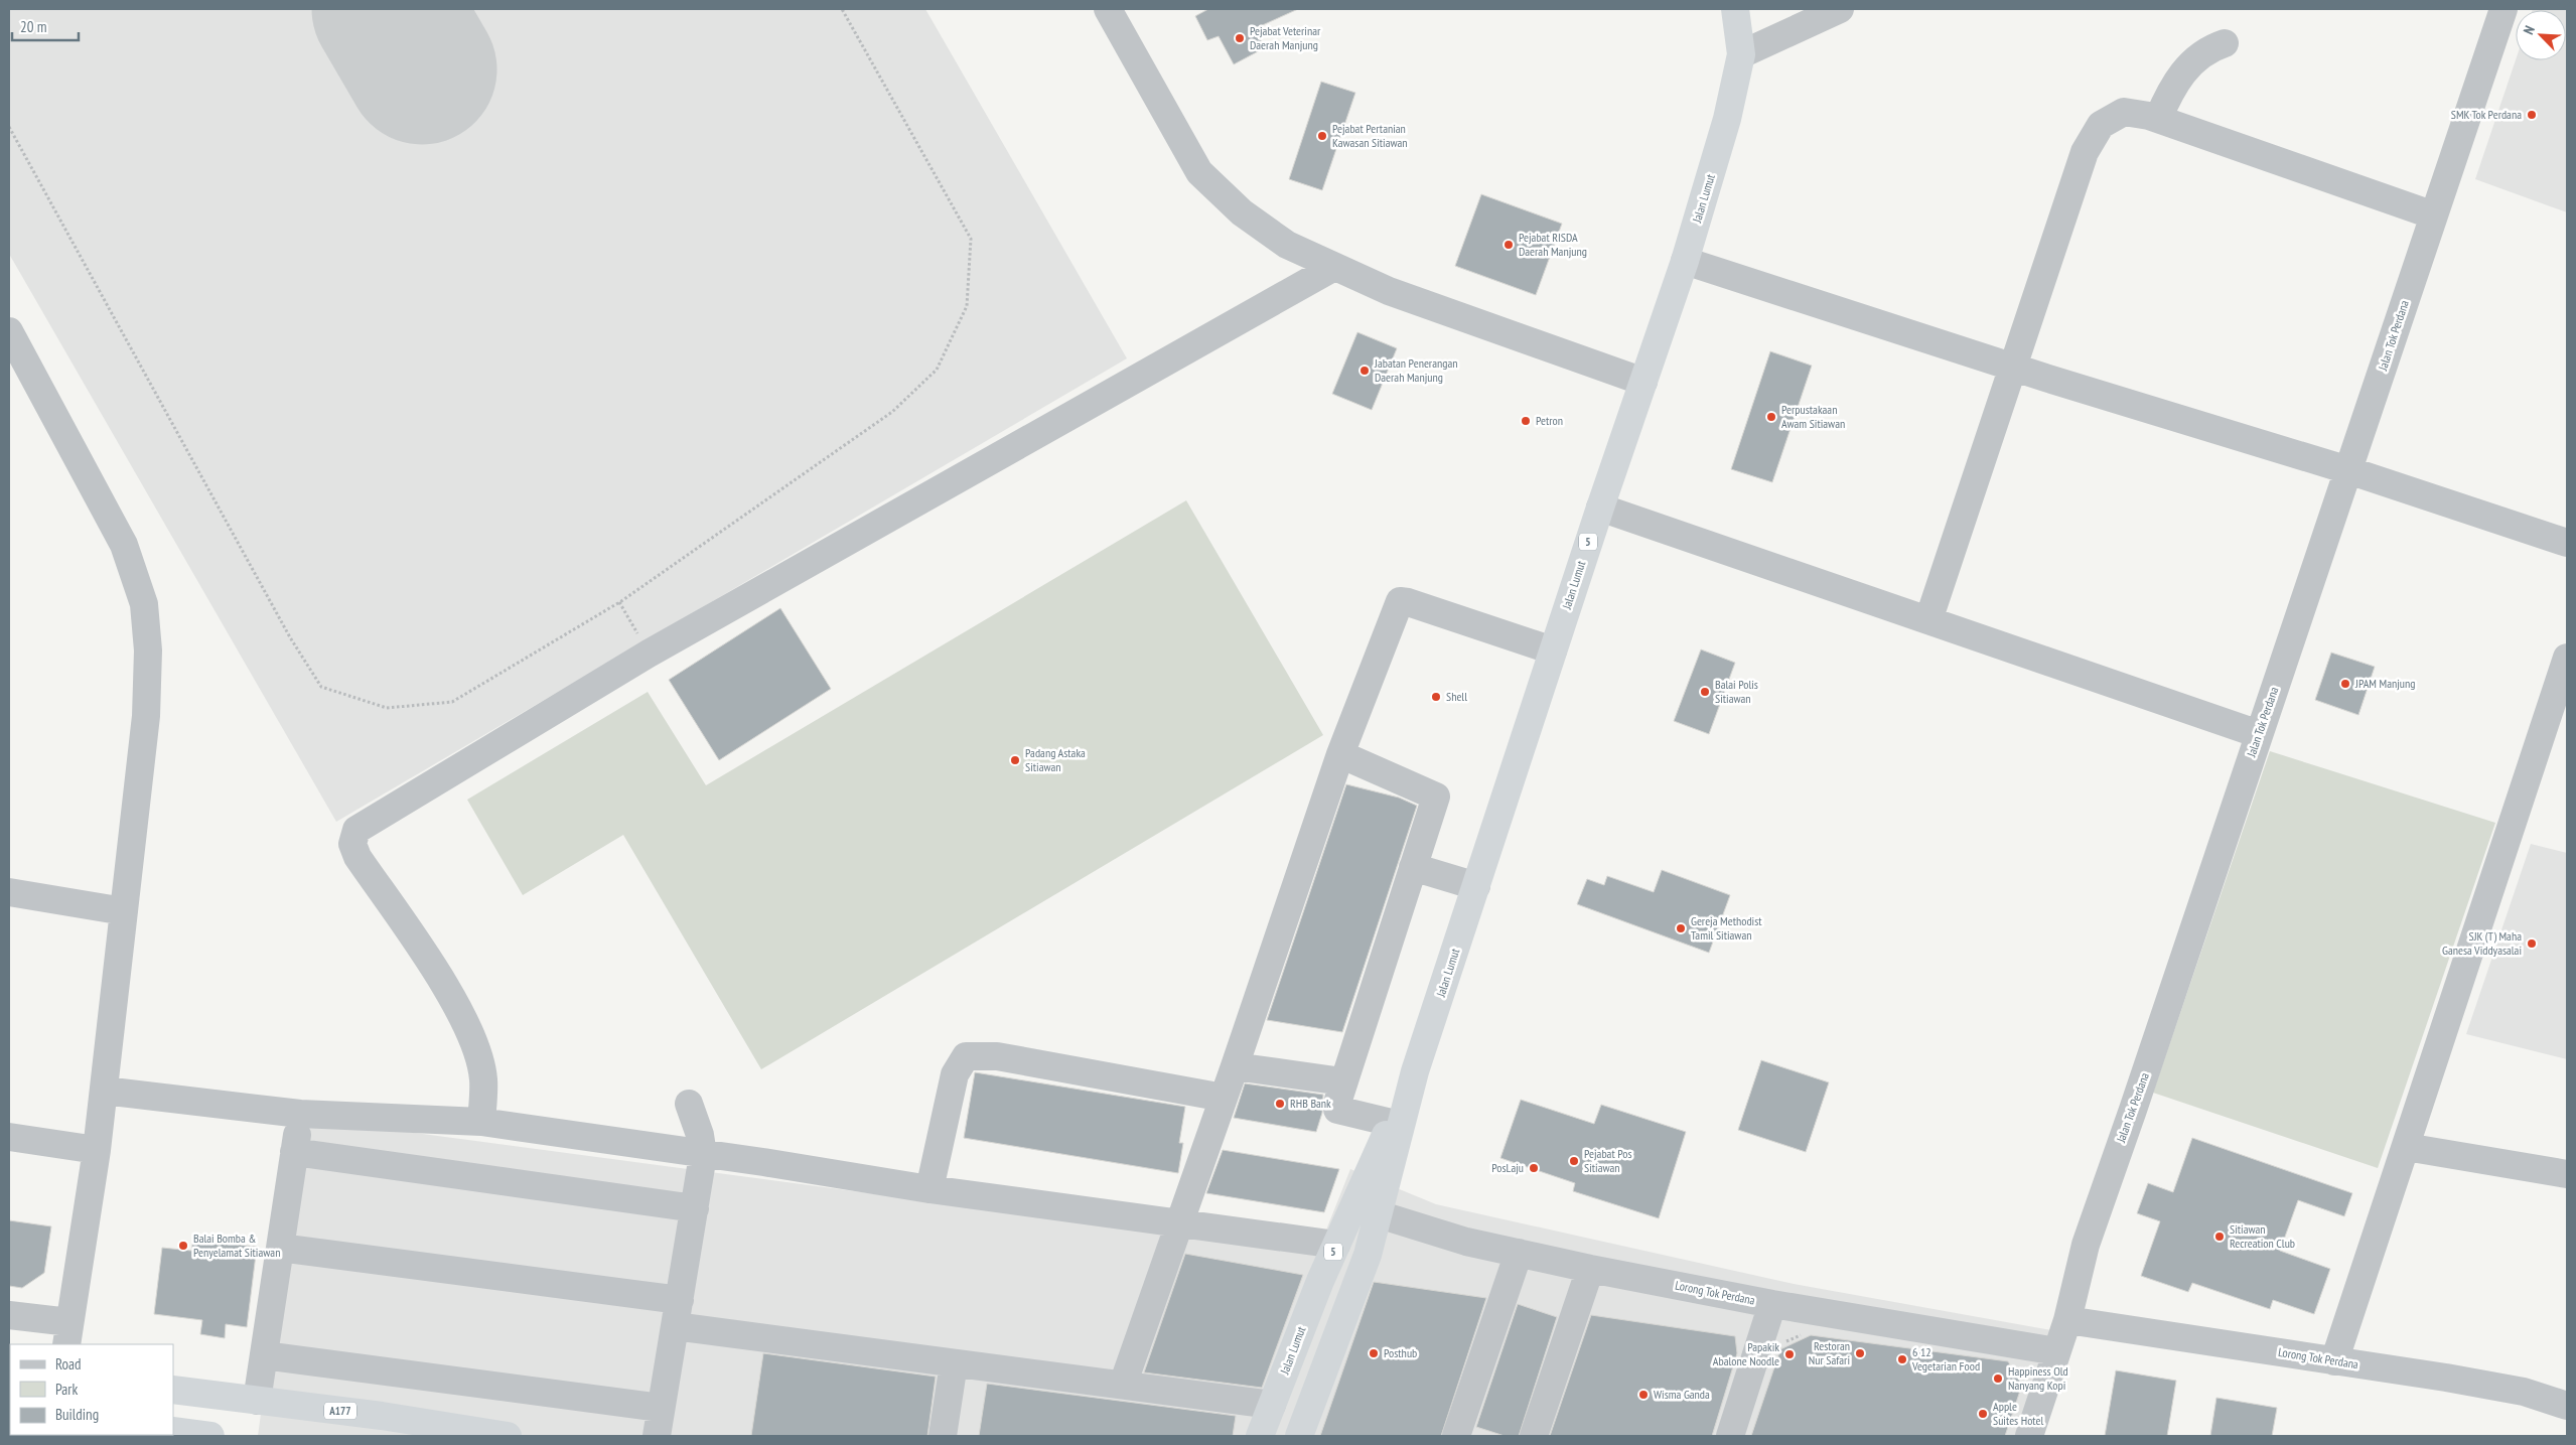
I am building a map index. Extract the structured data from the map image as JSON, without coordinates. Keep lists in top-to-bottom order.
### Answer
{
  "streets": {
    "highway": ["Jalan Lumut", "5", "A177"],
    "street": ["Jalan Tok Perdana", "Lorong Tok Perdana"]
  },
  "crossings": [
    ["Jalan Lumut", "Lorong Tok Perdana"],
    ["Jalan Tok Perdana", "Lorong Tok Perdana"]
  ],
  "places": [
    "Pejabat Veterinar Daerah Manjung",
    "SMK Tok Perdana",
    "Pejabat Pertanian Kawasan Sitiawan",
    "Pejabat RISDA Daerah Manjung",
    "Jabatan Penerangan Daerah Manjung",
    "Perpustakaan Awam Sitiawan",
    "Petron",
    "JPAM Manjung",
    "Balai Polis Sitiawan",
    "Shell",
    "Padang Astaka Sitiawan",
    "Gereja Methodist Tamil Sitiawan",
    "SJK (T) Maha Ganesa Viddyasalai",
    "RHB Bank",
    "Pejabat Pos Sitiawan",
    "PosLaju",
    "Sitiawan Recreation Club",
    "Balai Bomba & Penyelamat Sitiawan",
    "Posthub",
    "Restoran Nur Safari",
    "Papakik Abalone Noodle",
    "6 12 Vegetarian Food",
    "Happiness Old Nanyang Kopi",
    "Wisma Ganda",
    "Apple Suites Hotel"
  ],
  "legend": ["Road", "Park", "Building"],
  "scale_bar": "20 m",
  "north": "top left"
}
